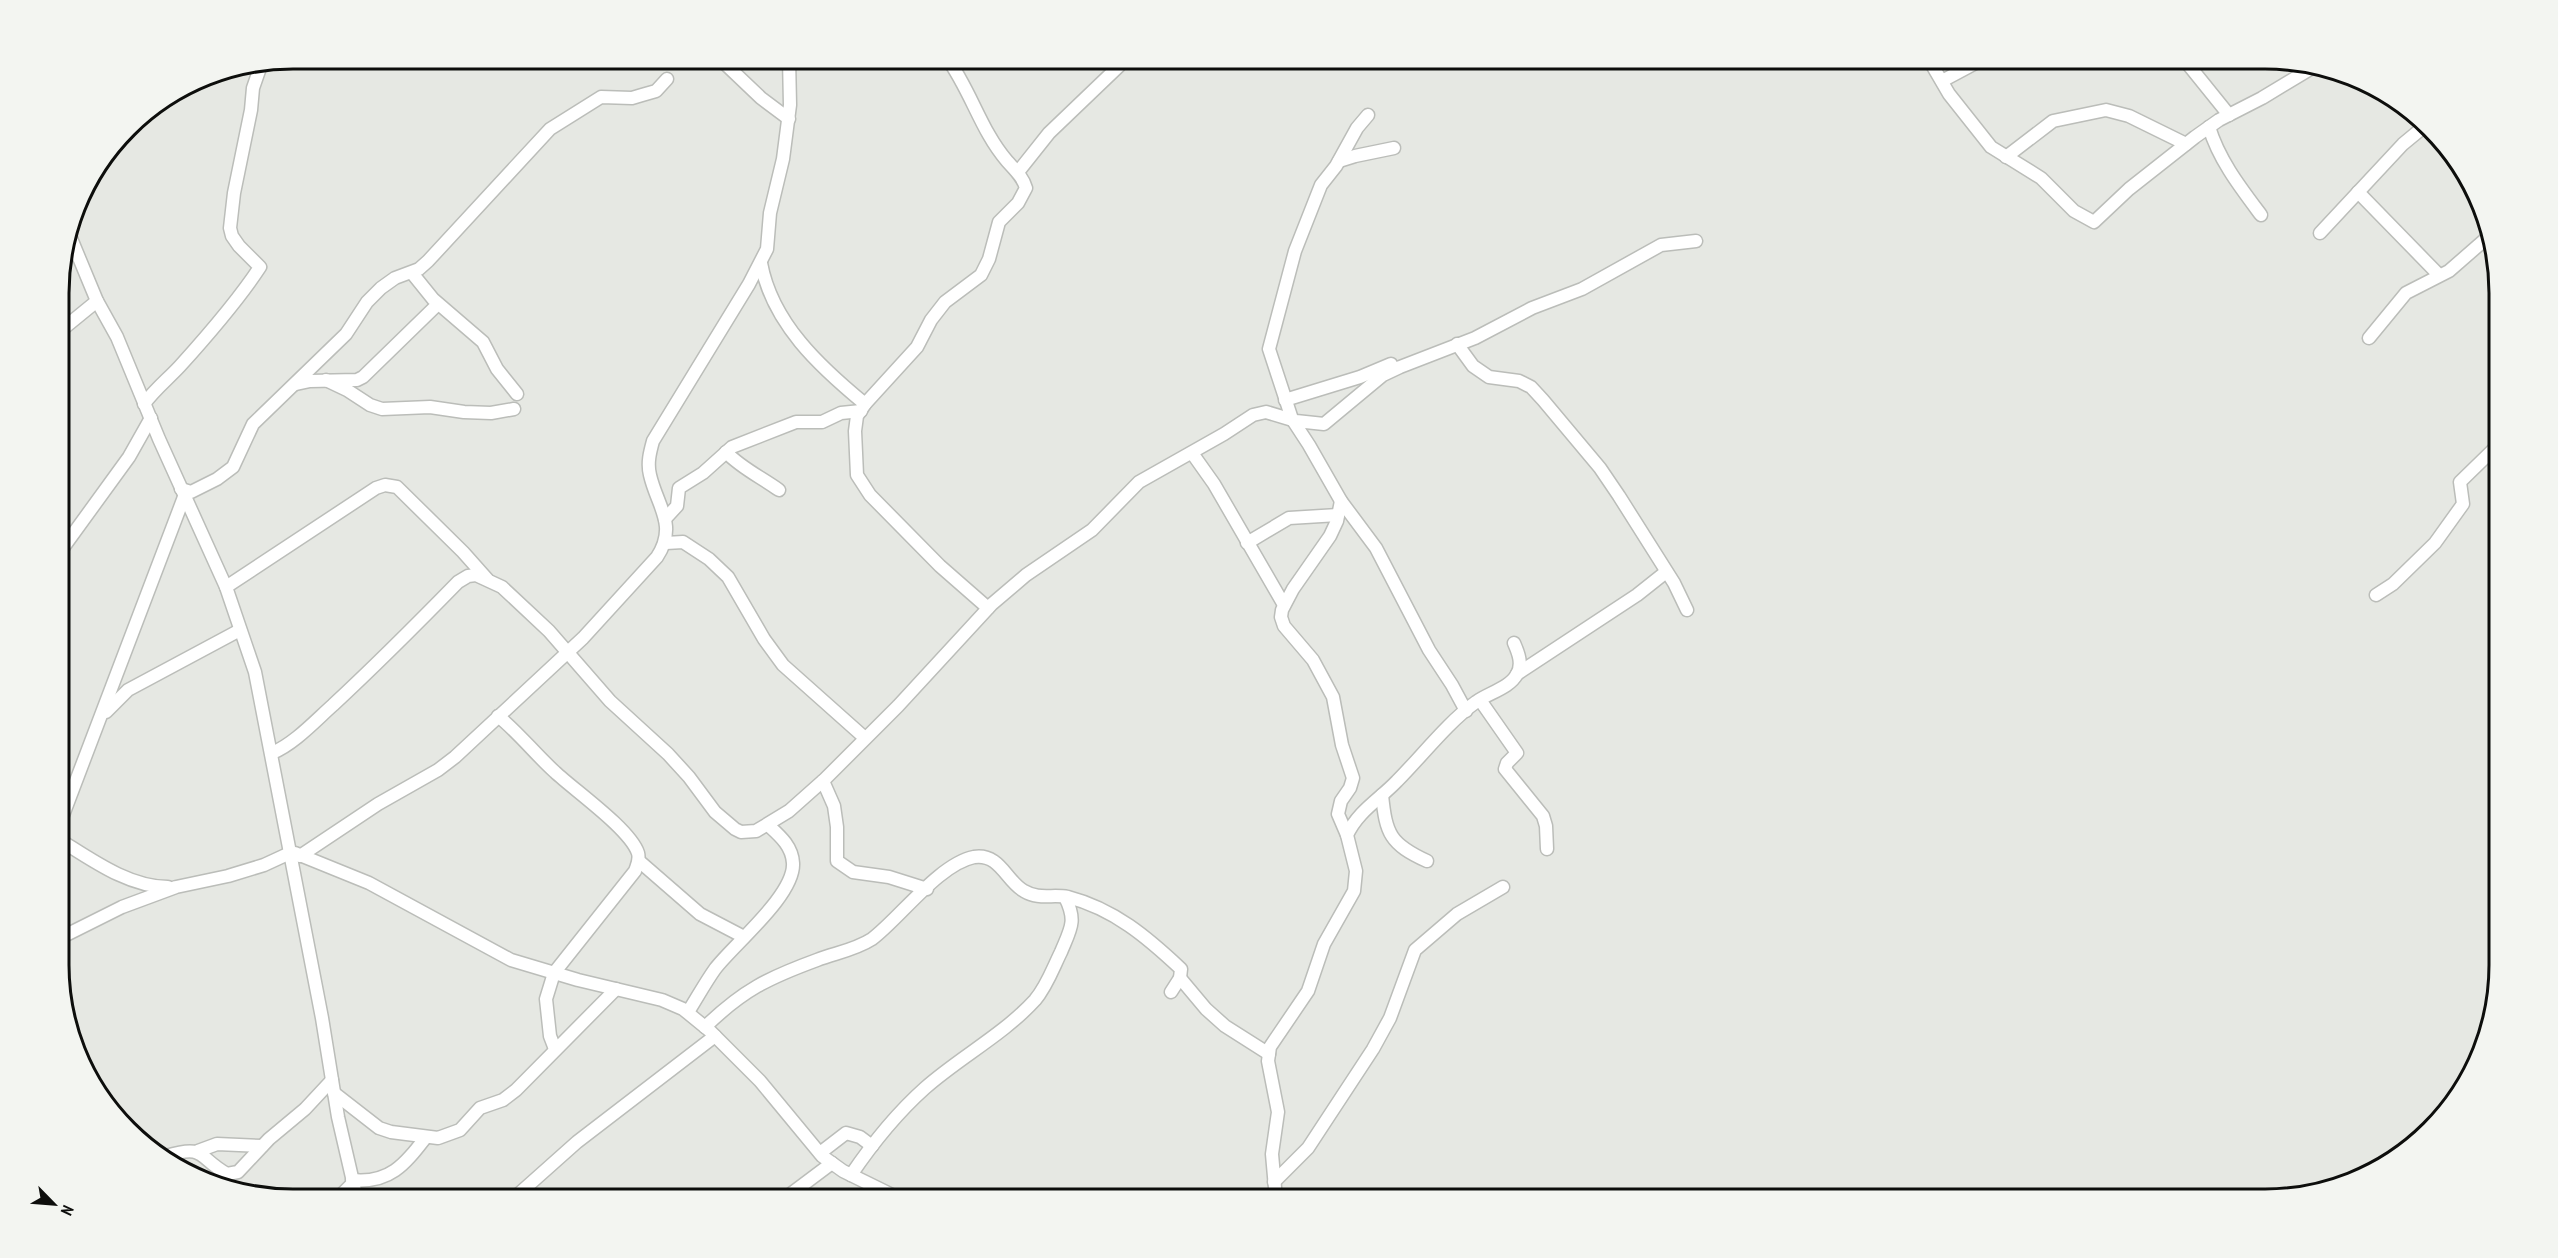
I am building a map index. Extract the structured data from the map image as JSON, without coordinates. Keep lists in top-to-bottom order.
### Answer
{
  "north": "bottom right"
}
